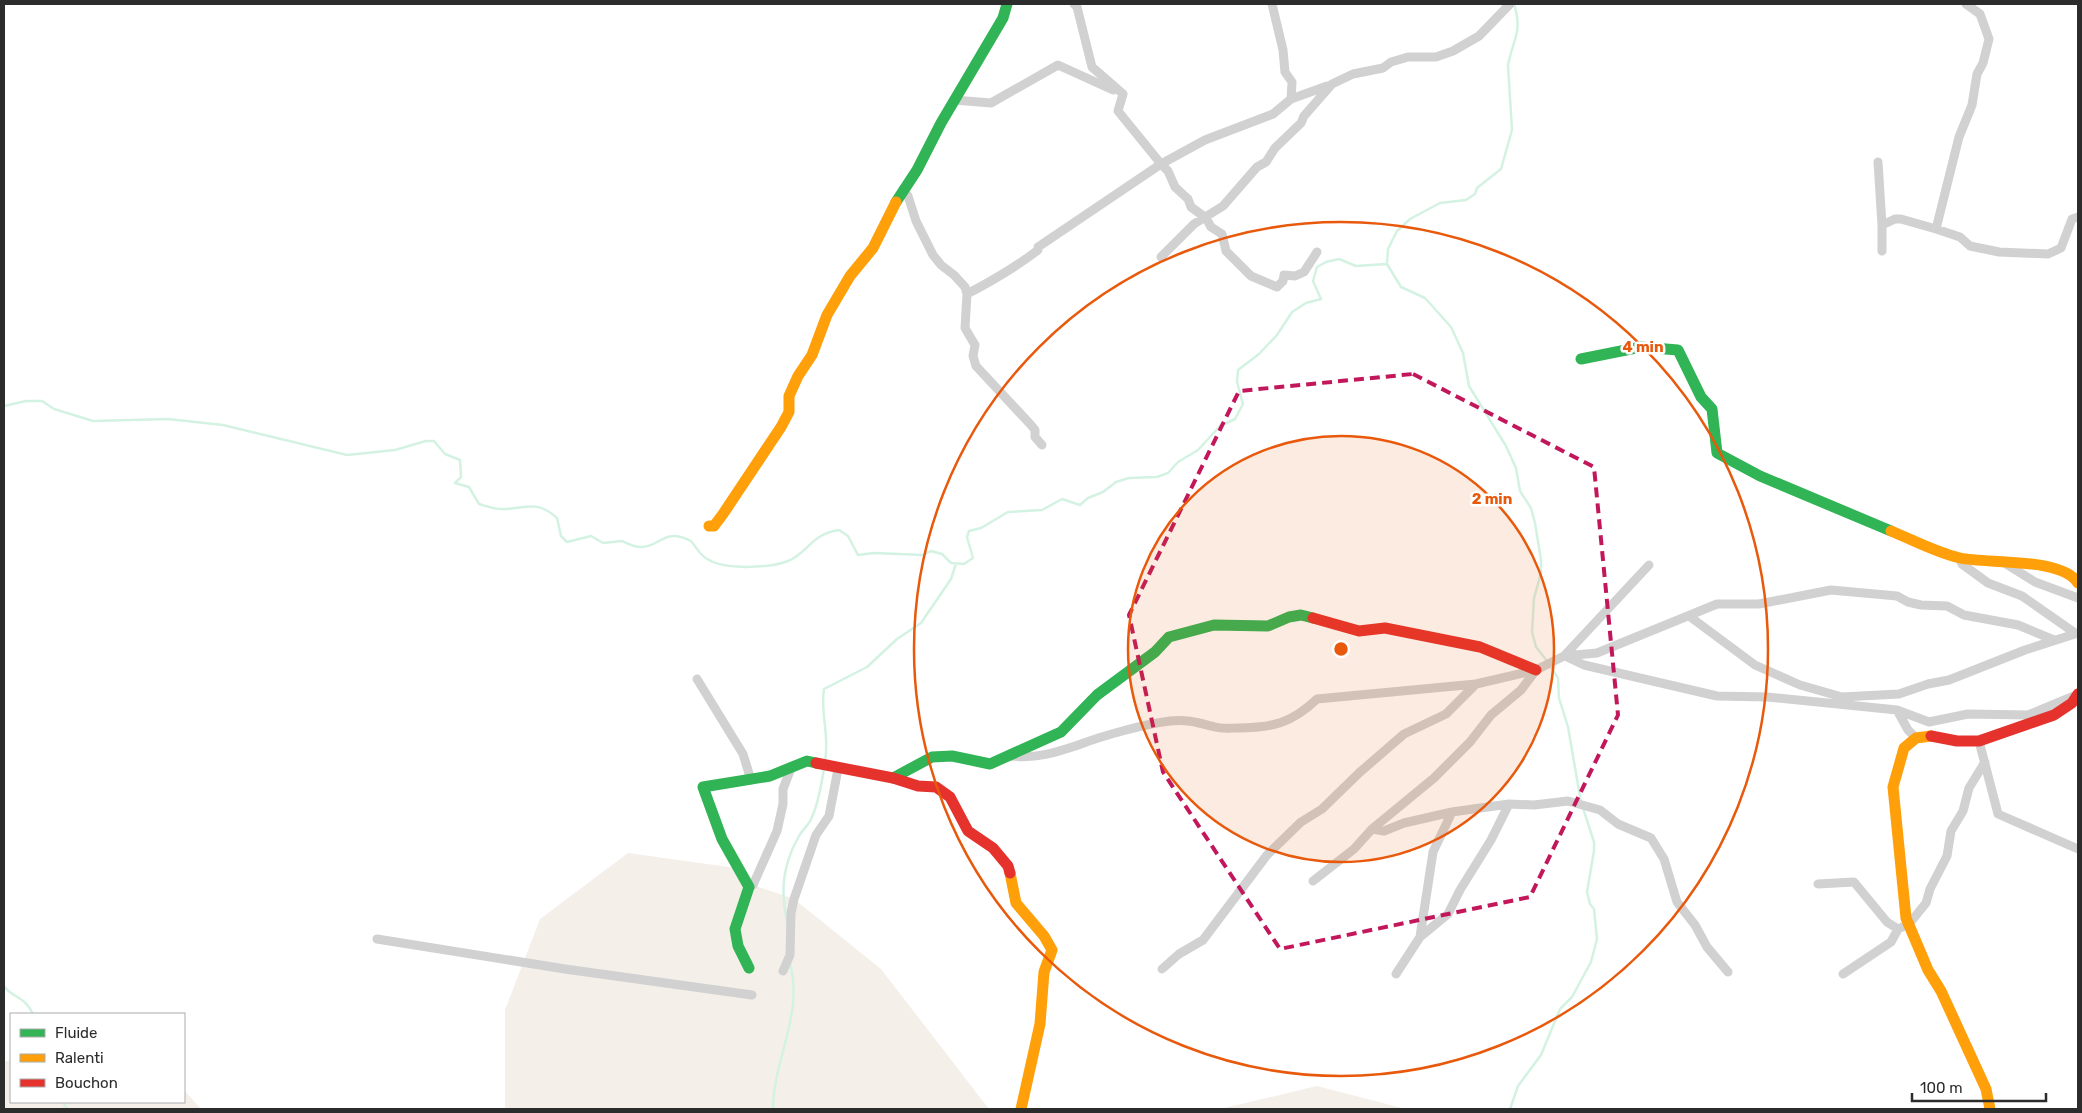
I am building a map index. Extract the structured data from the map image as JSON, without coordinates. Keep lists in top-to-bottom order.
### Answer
{
  "legend": ["Fluide", "Ralenti", "Bouchon"],
  "scale_bar": "100 m",
  "rings": ["4 min", "2 min"]
}
